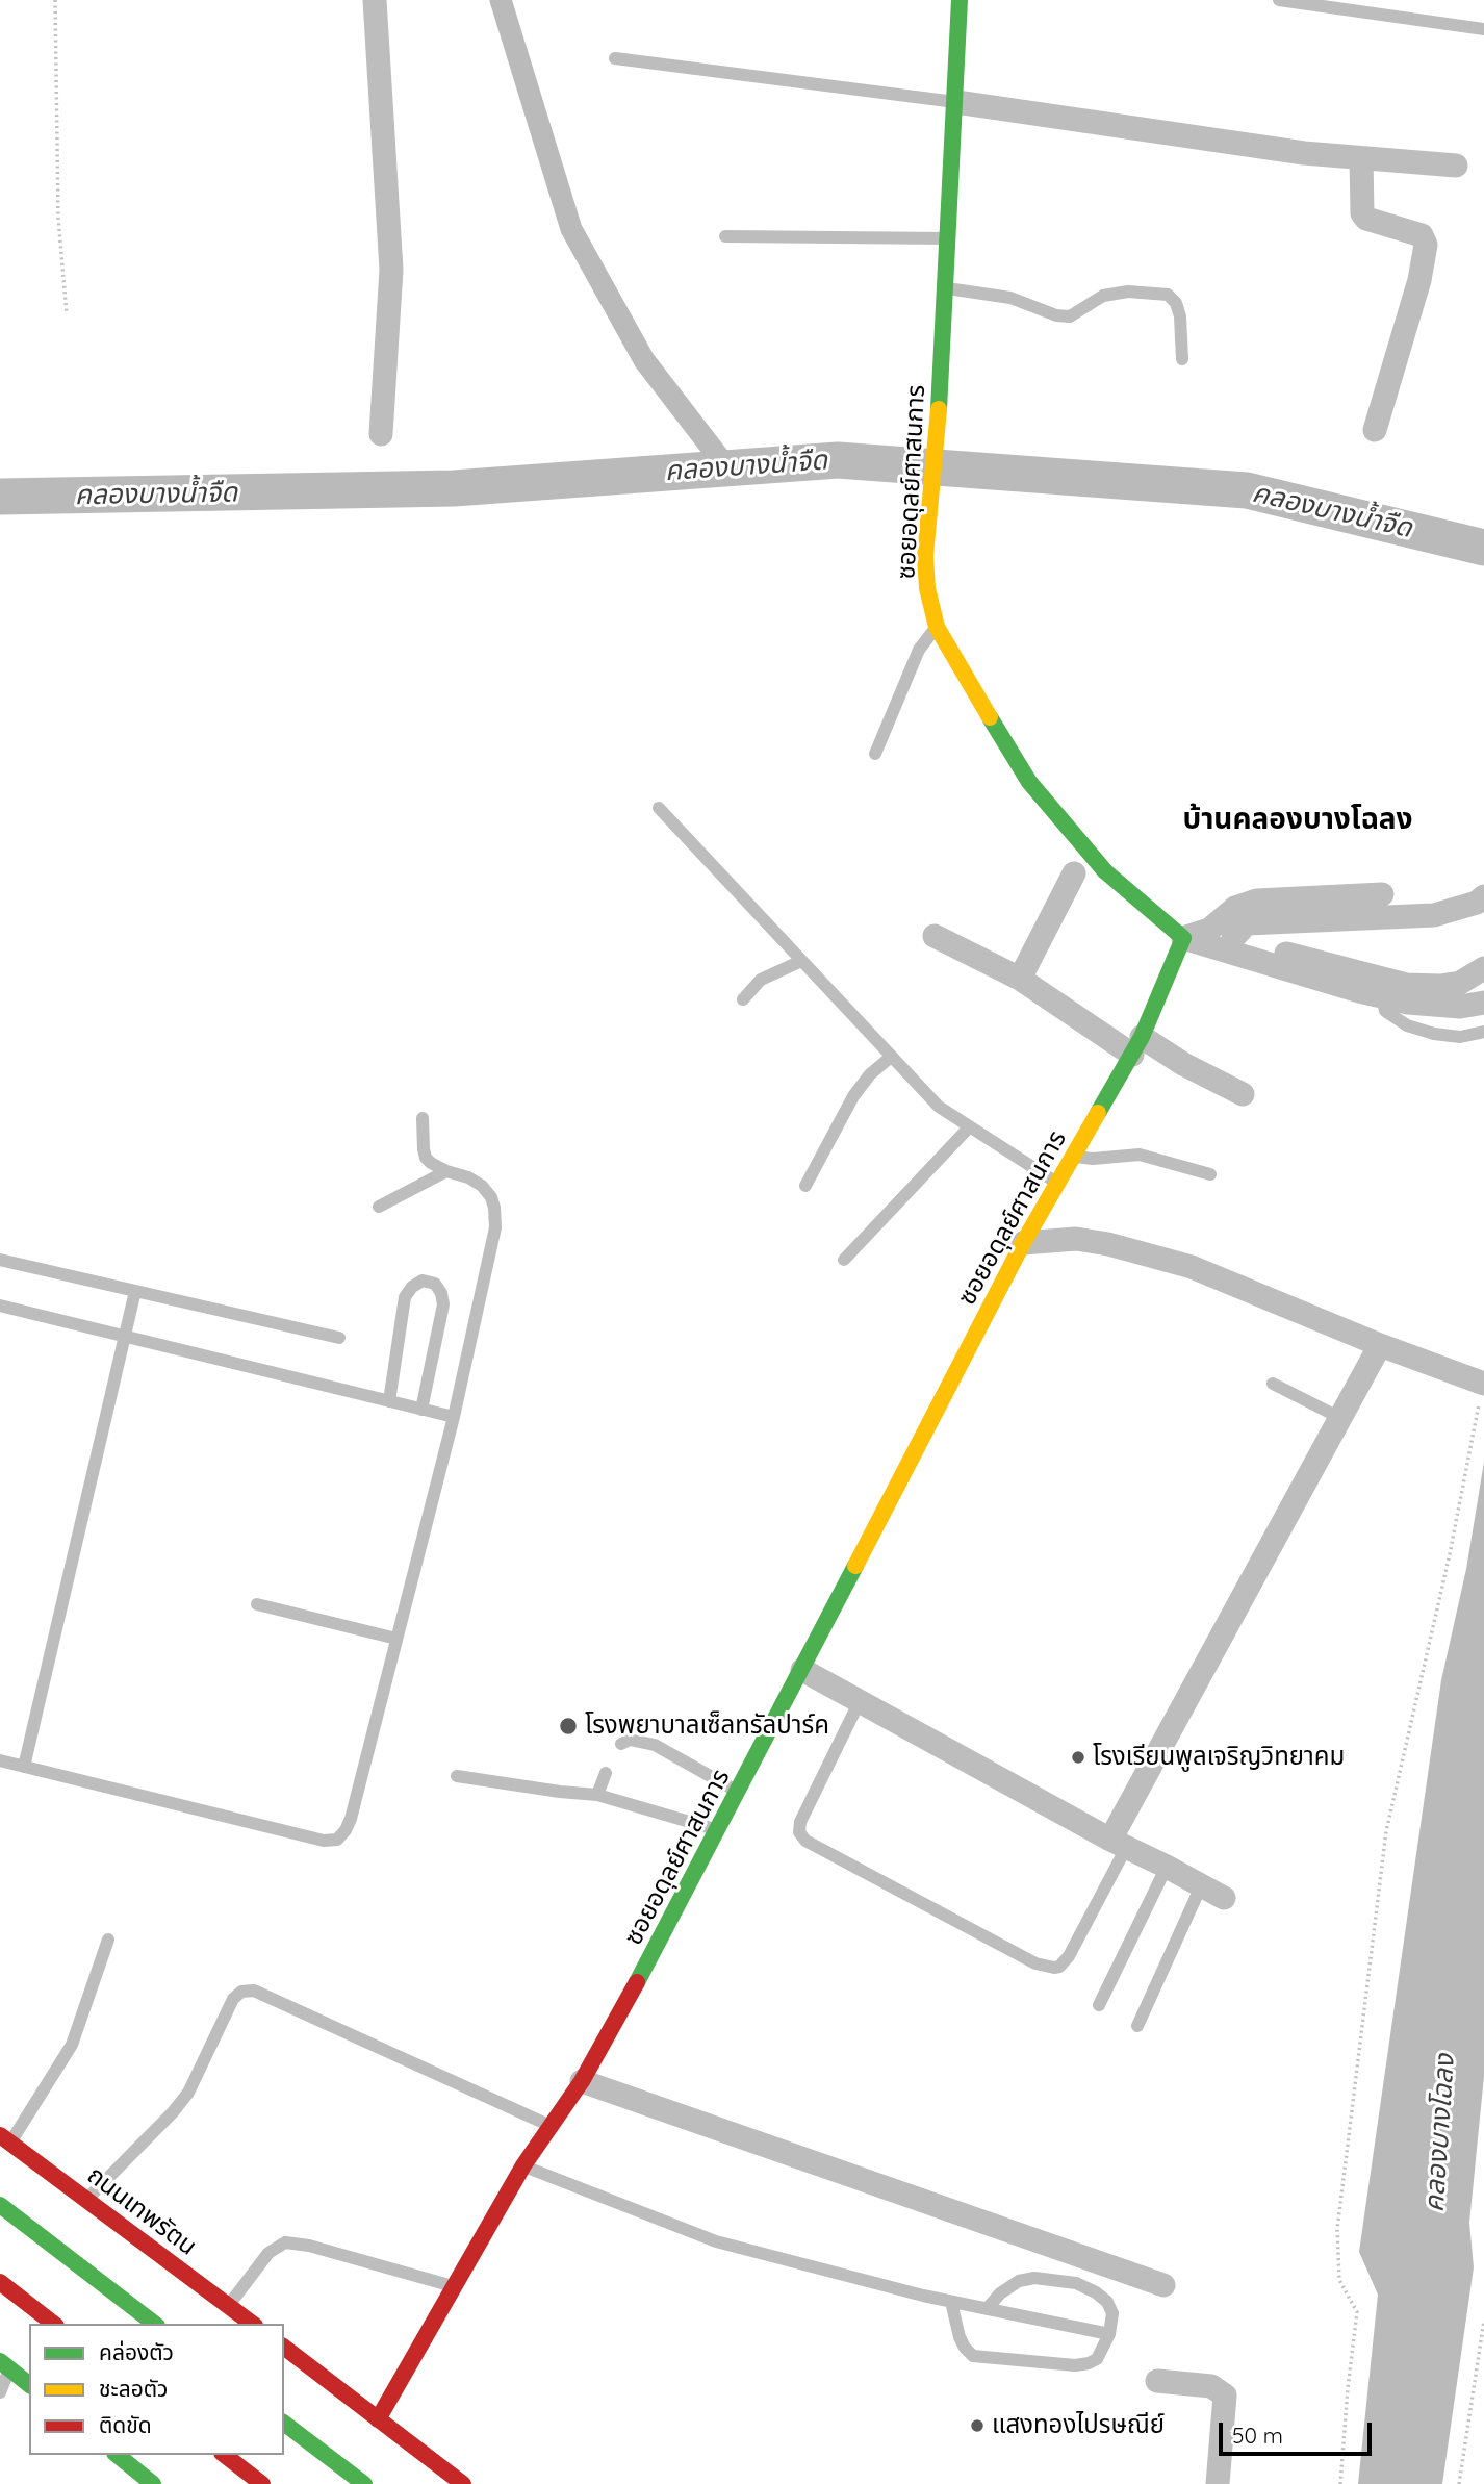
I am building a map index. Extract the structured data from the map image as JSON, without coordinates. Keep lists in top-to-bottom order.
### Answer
{
  "streets": {
    "main road": ["ซอยอดุลย์ศาสนการ", "ถนนเทพรัตน"]
  },
  "districts": ["บ้านคลองบางโฉลง"],
  "water": ["คลองบางน้ำจืด", "คลองบางโฉลง"],
  "places": ["โรงพยาบาลเซ็ลทรัลปาร์ค", "โรงเรียนพูลเจริญวิทยาคม", "แสงทองไปรษณีย์"],
  "legend": ["คล่องตัว", "ชะลอตัว", "ติดขัด"],
  "scale_bar": "50 m"
}
